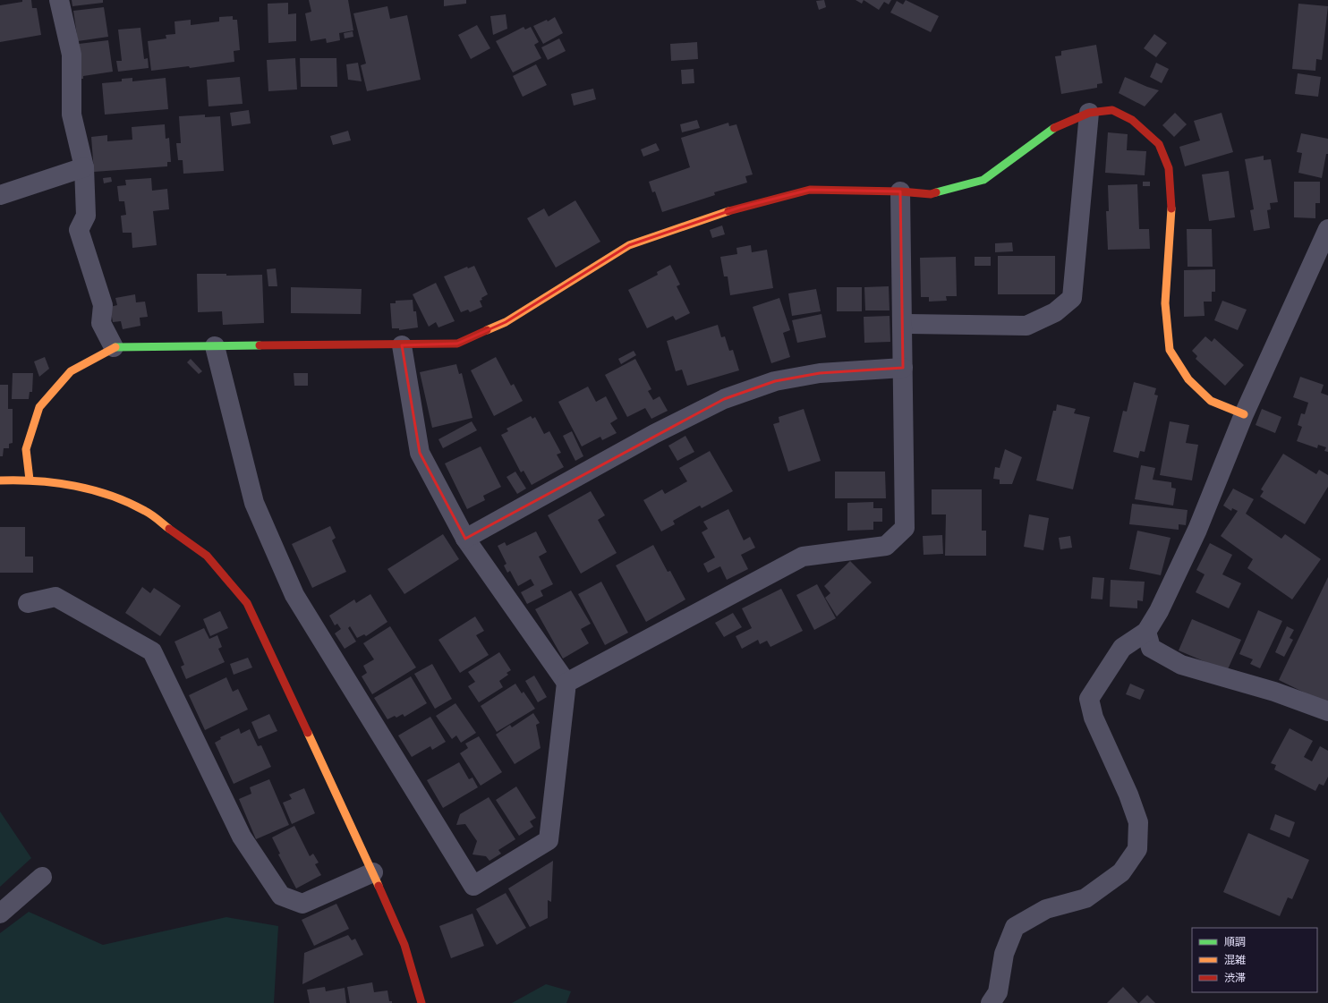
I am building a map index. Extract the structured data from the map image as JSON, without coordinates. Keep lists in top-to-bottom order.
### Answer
{
  "legend": ["順調", "混雑", "渋滞"]
}
